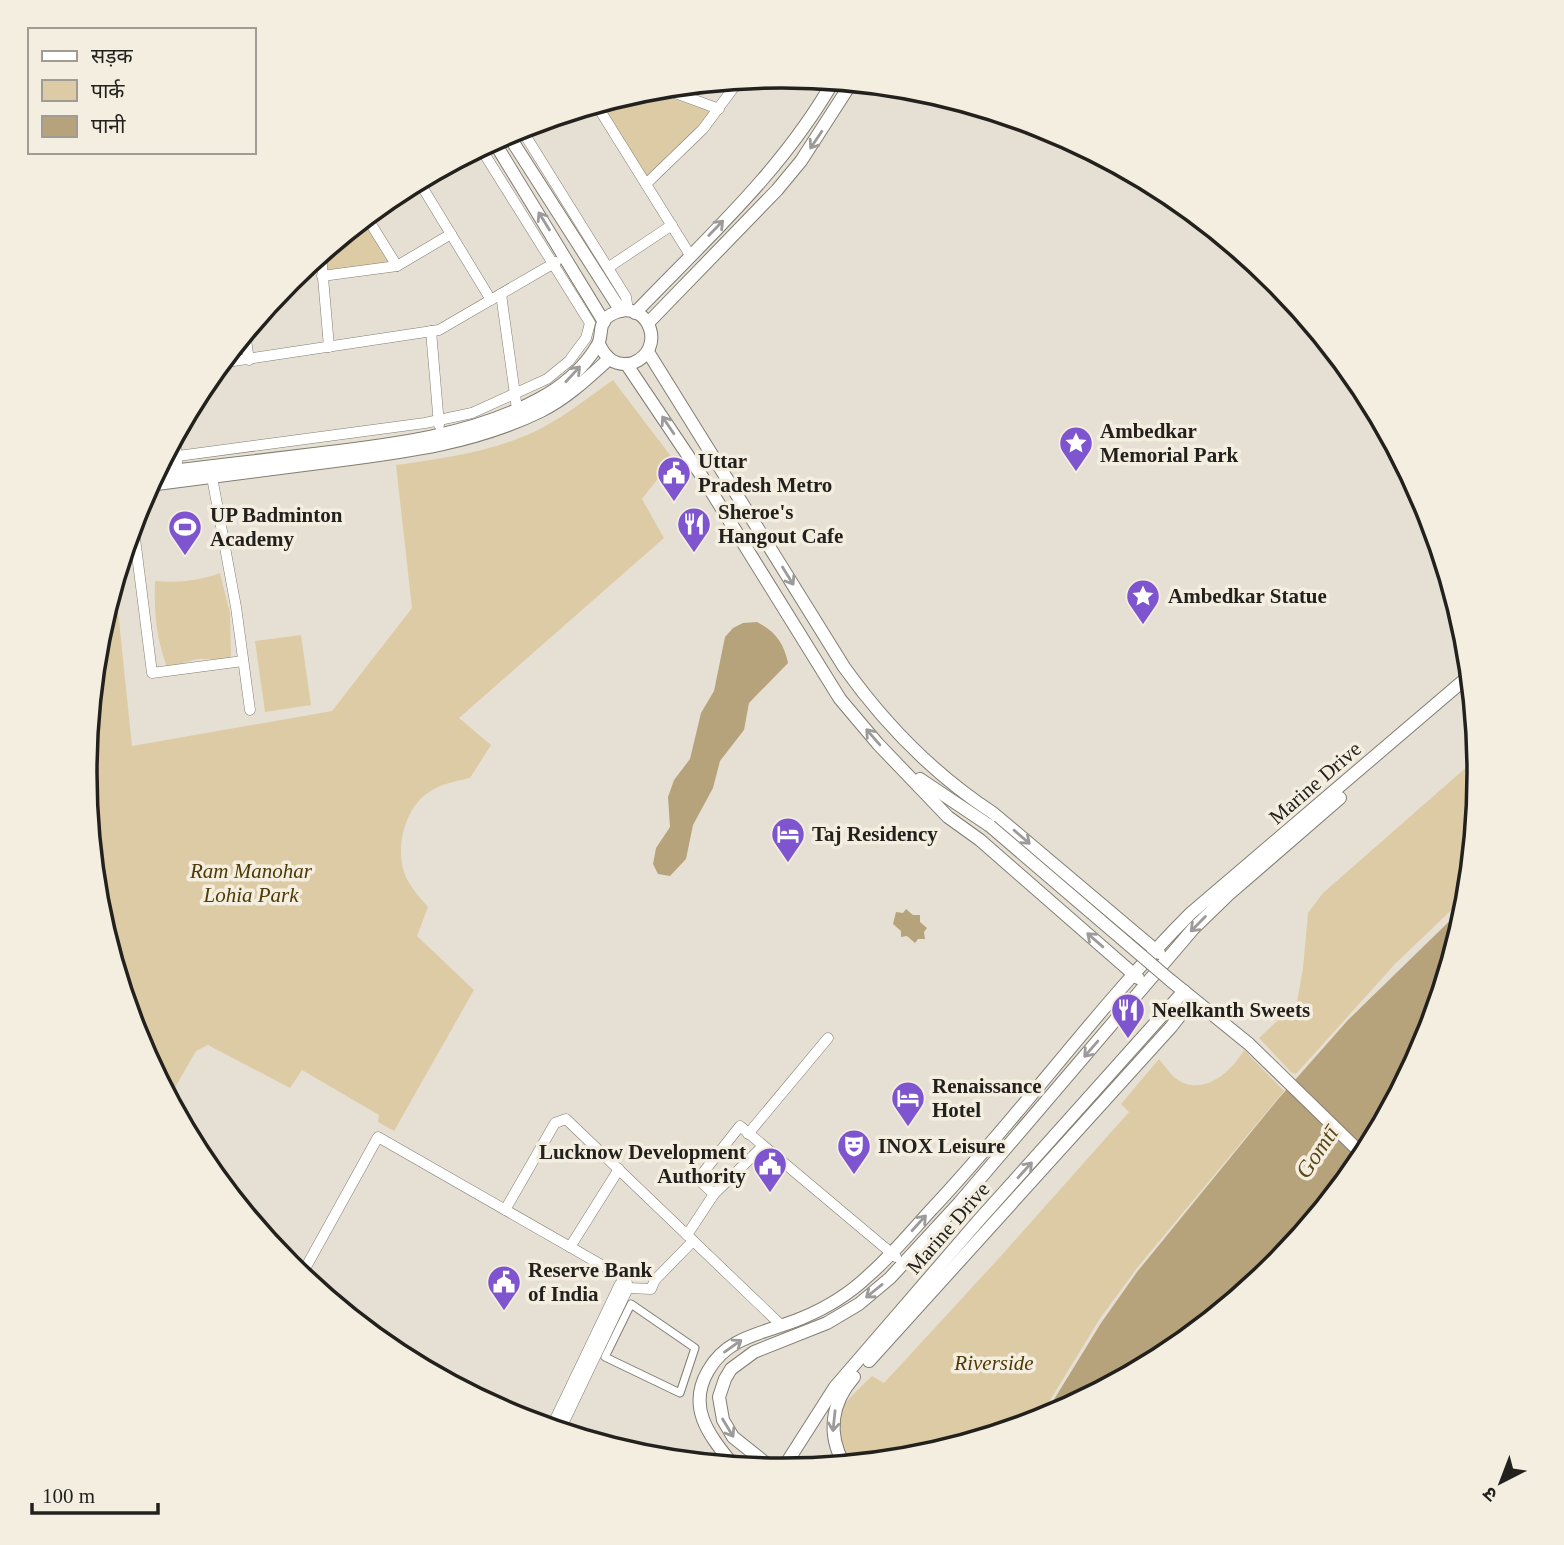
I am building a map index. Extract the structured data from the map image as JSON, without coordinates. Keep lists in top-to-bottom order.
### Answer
{
  "streets": {
    "street": ["Marine Drive"]
  },
  "water": ["Gomtī"],
  "parks": ["Ram Manohar Lohia Park", "Riverside"],
  "places": {
    "place": ["Ambedkar Memorial Park", "Ambedkar Statue"],
    "public building": ["Uttar Pradesh Metro", "Lucknow Development Authority", "Reserve Bank of India"],
    "restaurant": ["Sheroe's Hangout Cafe", "Neelkanth Sweets"],
    "sports": ["UP Badminton Academy"],
    "hotel": ["Taj Residency", "Renaissance Hotel"],
    "theatre": ["INOX Leisure"]
  },
  "legend": ["सड़क", "पार्क", "पानी"],
  "scale_bar": "100 m",
  "north": "bottom left"
}
